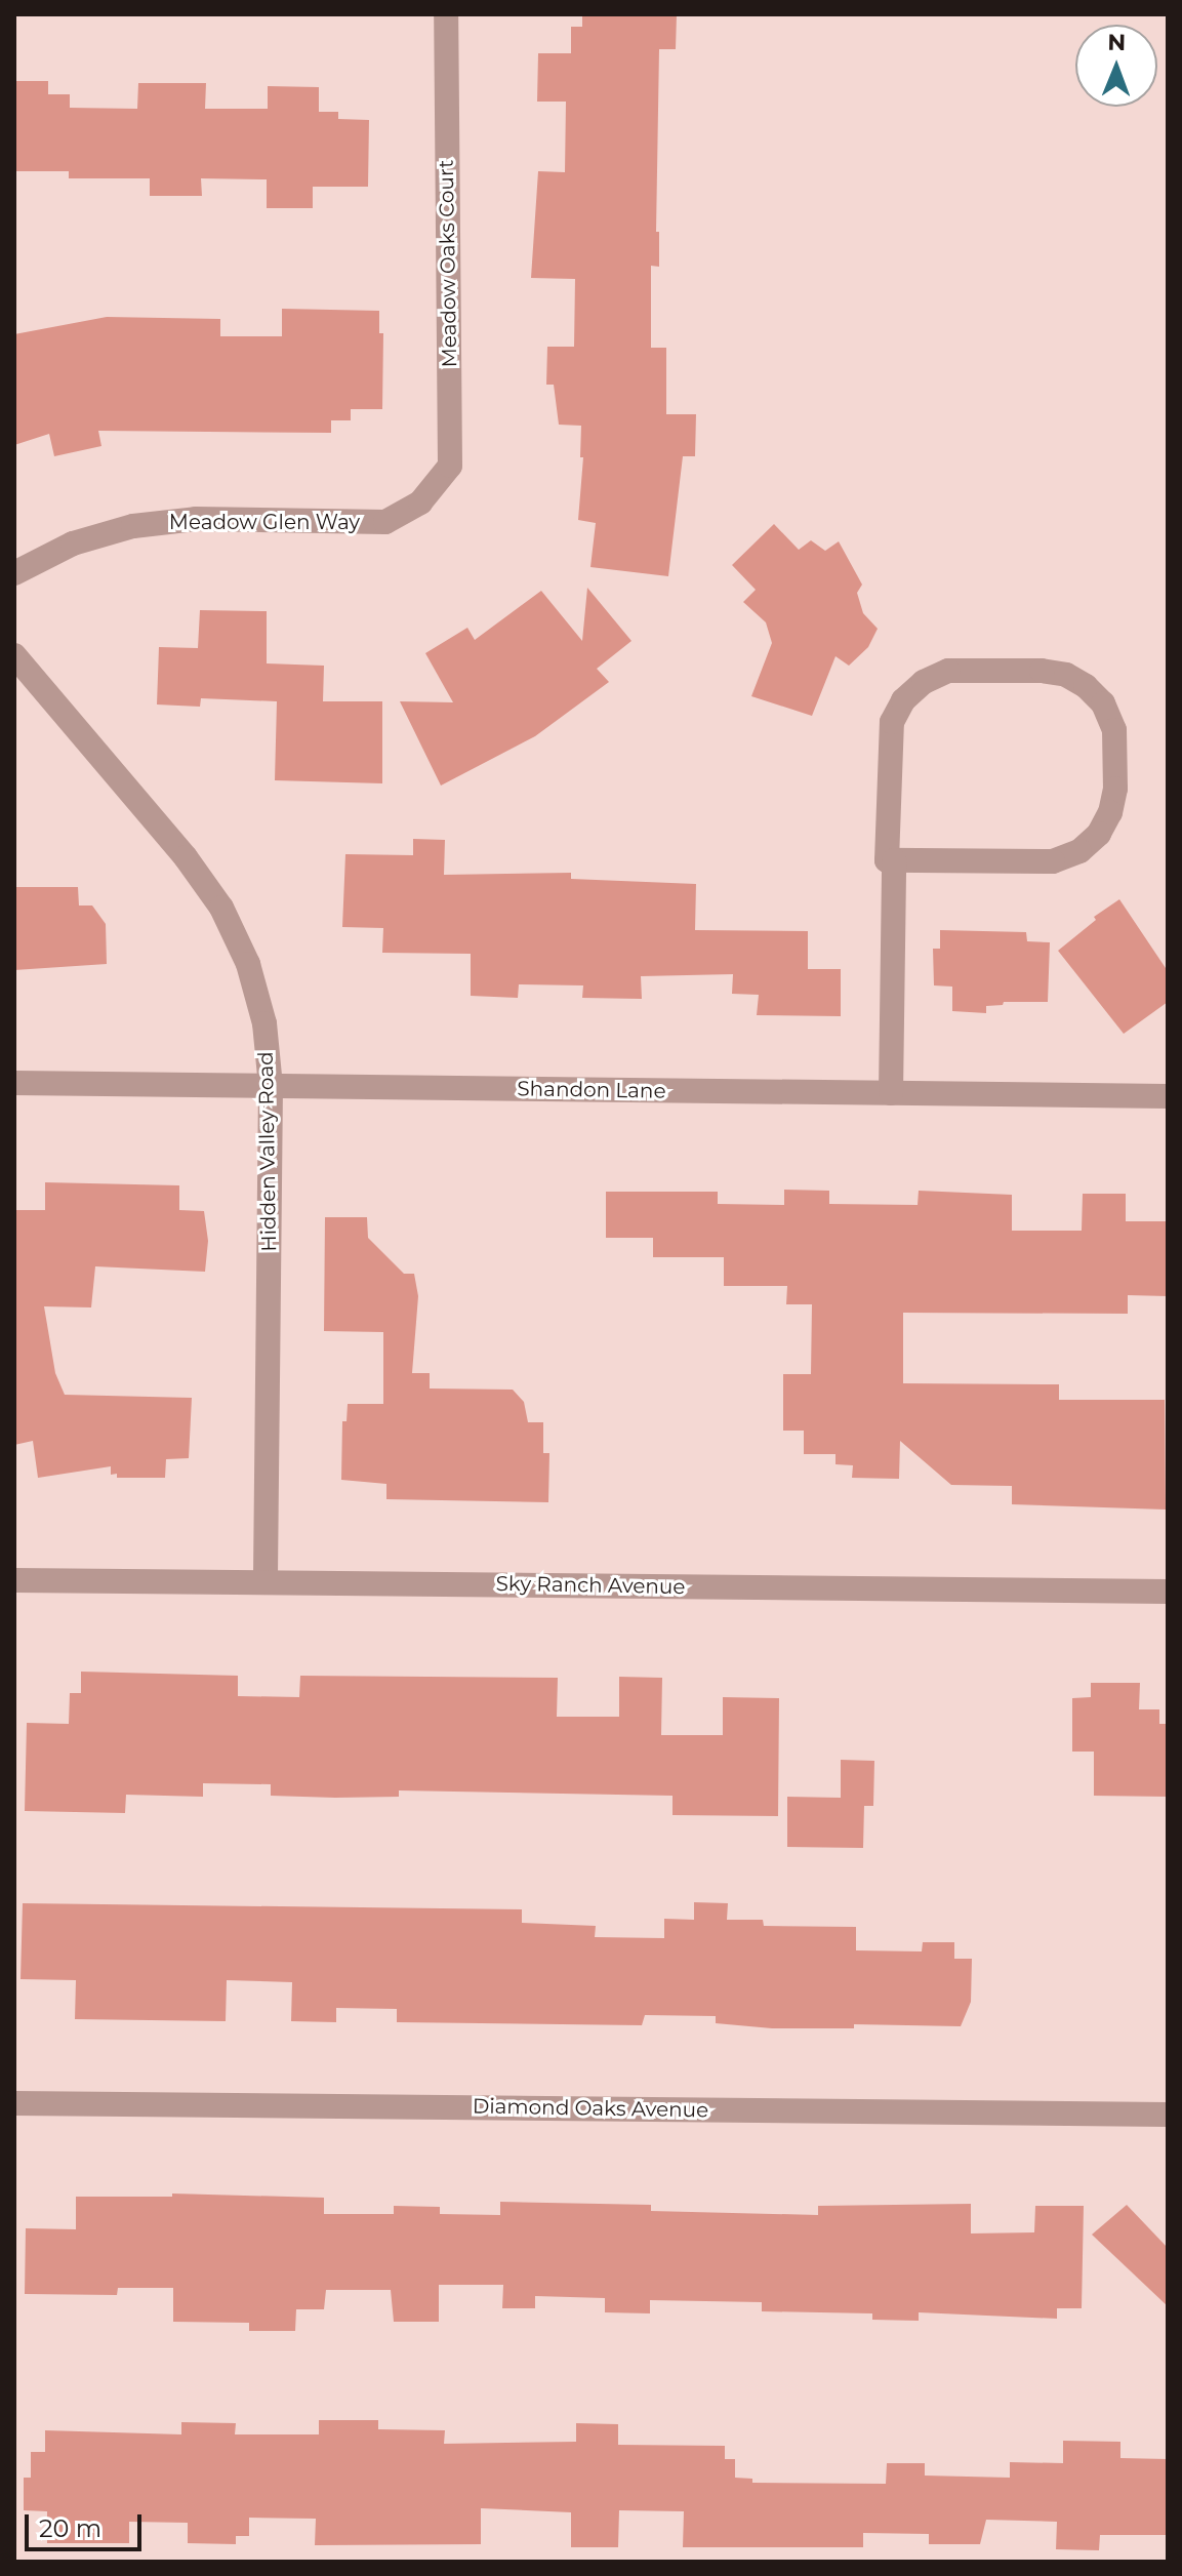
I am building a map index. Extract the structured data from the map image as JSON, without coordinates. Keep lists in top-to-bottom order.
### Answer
{
  "streets": {
    "street": [
      "Meadow Oaks Court",
      "Meadow Glen Way",
      "Shandon Lane",
      "Hidden Valley Road",
      "Sky Ranch Avenue",
      "Diamond Oaks Avenue"
    ]
  },
  "crossings": [
    ["Meadow Oaks Court", "Meadow Glen Way"],
    ["Shandon Lane", "Hidden Valley Road"],
    ["Hidden Valley Road", "Sky Ranch Avenue"]
  ],
  "scale_bar": "20 m",
  "north": "top"
}
